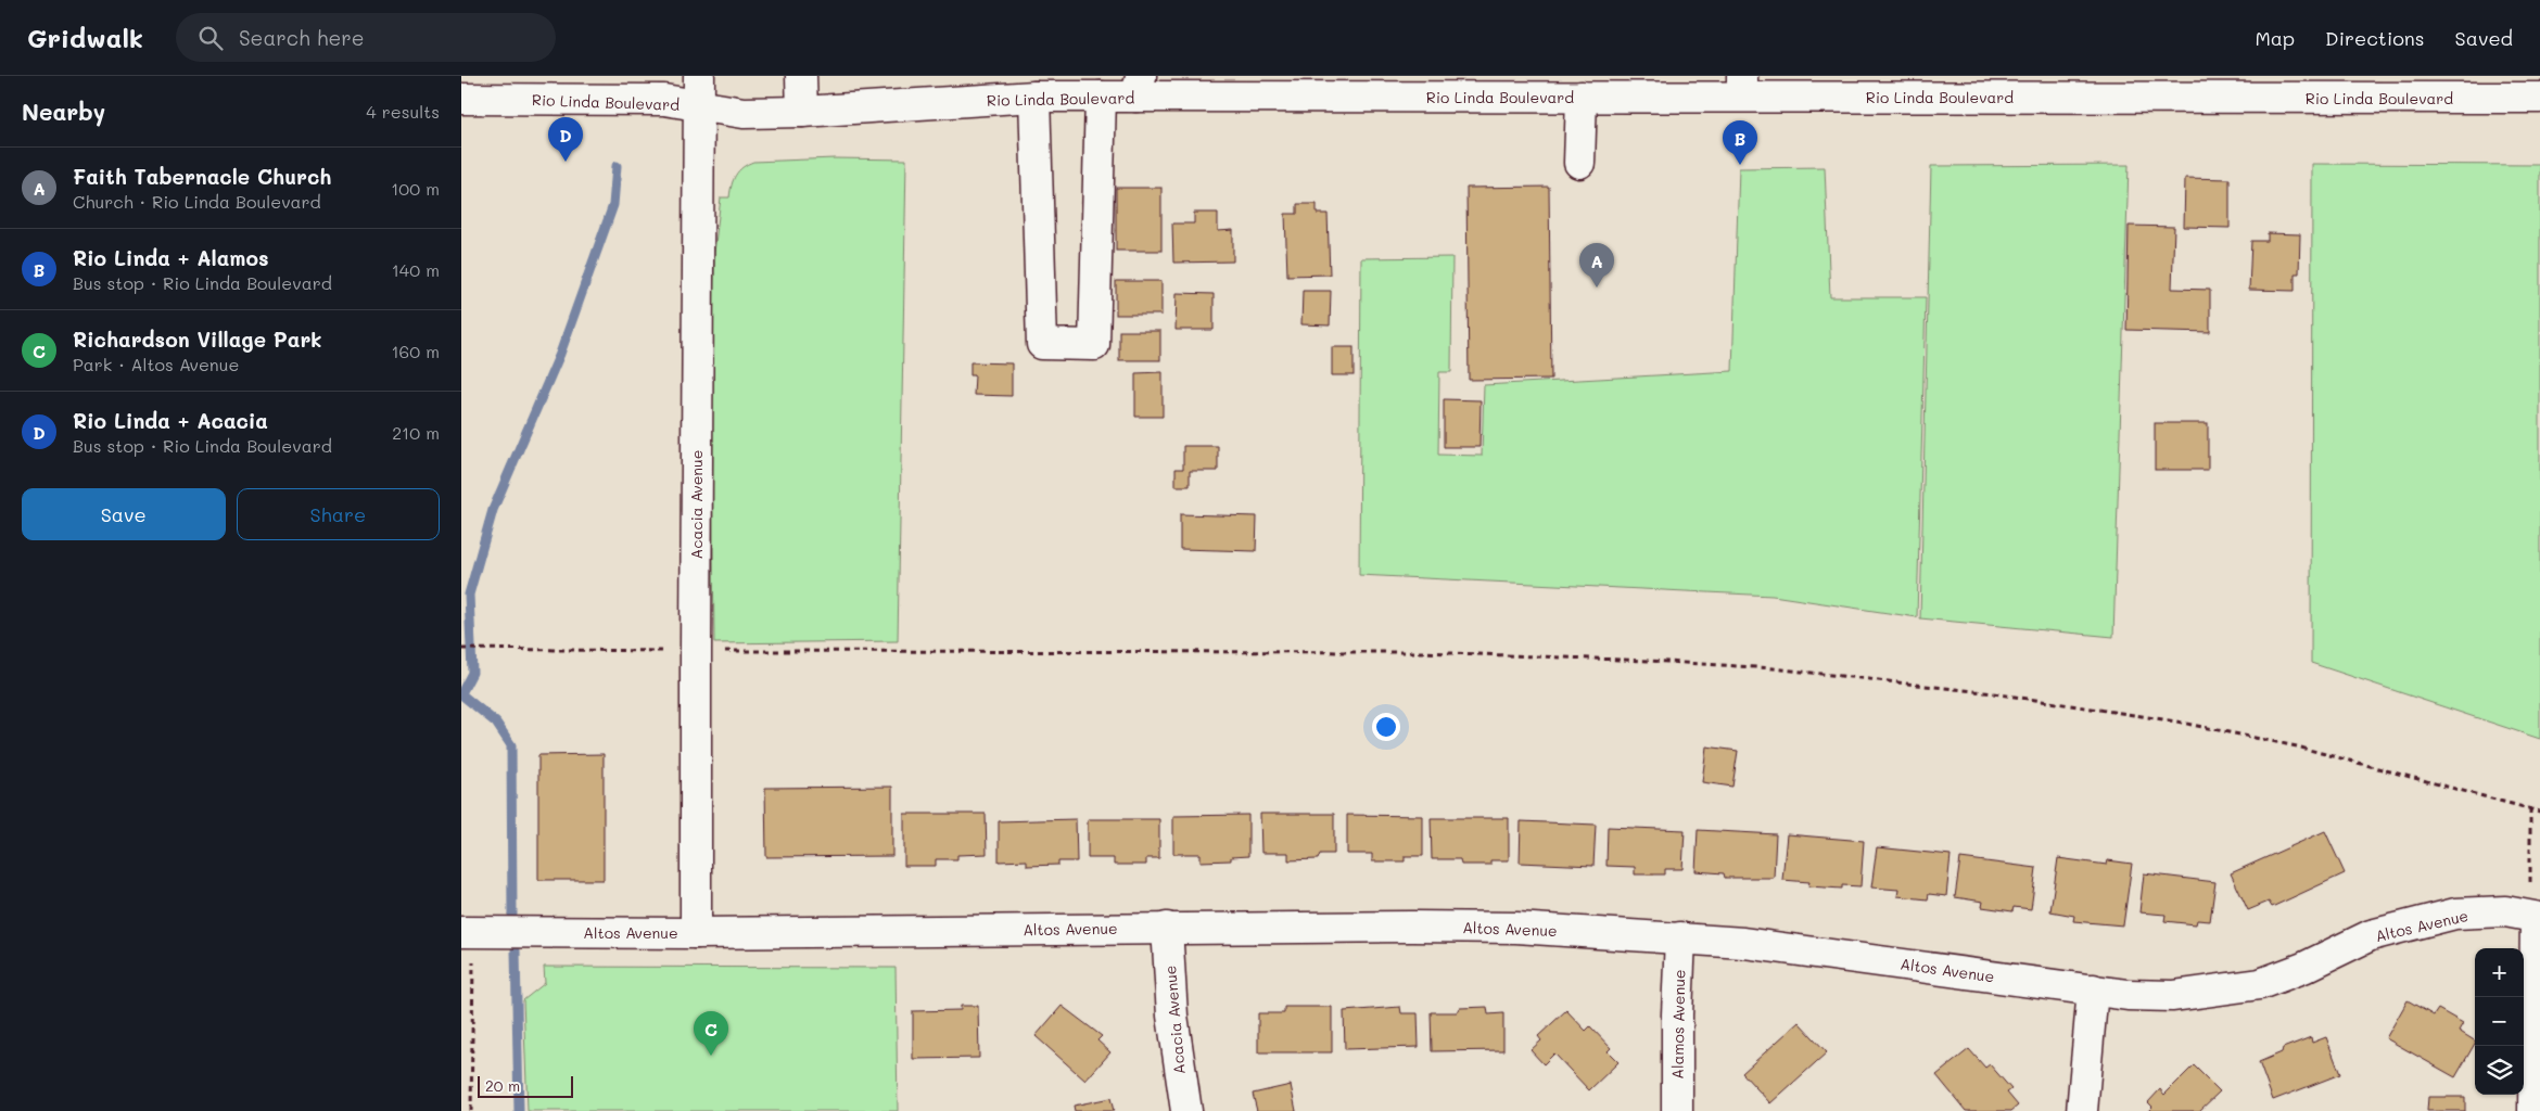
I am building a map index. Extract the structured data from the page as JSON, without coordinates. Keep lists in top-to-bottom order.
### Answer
{
  "streets": {
    "street": [
      "Rio Linda Boulevard",
      "Acacia Avenue",
      "Altos Avenue",
      "Alamos Avenue"
    ]
  },
  "crossings": [
    ["Rio Linda Boulevard", "Acacia Avenue"],
    ["Acacia Avenue", "Altos Avenue"],
    ["Altos Avenue", "Alamos Avenue"]
  ],
  "scale_bar": "20 m",
  "page": {
    "header": "Gridwalk",
    "search": "Search here",
    "nav": ["Map", "Directions", "Saved"],
    "heading": ["Nearby", "4 results"],
    "pins": [
      "D",
      "B",
      "A",
      "C"
    ],
    "list": [
      {
        "mark": "A",
        "name": "Faith Tabernacle Church",
        "note": "Church · Rio Linda Boulevard",
        "value": "100 m"
      },
      {
        "mark": "B",
        "name": "Rio Linda + Alamos",
        "note": "Bus stop · Rio Linda Boulevard",
        "value": "140 m"
      },
      {
        "mark": "C",
        "name": "Richardson Village Park",
        "note": "Park · Altos Avenue",
        "value": "160 m"
      },
      {
        "mark": "D",
        "name": "Rio Linda + Acacia",
        "note": "Bus stop · Rio Linda Boulevard",
        "value": "210 m"
      }
    ],
    "buttons": ["Save", "Share"],
    "map_buttons": ["+", "−"],
    "scale": "20 m"
  }
}
